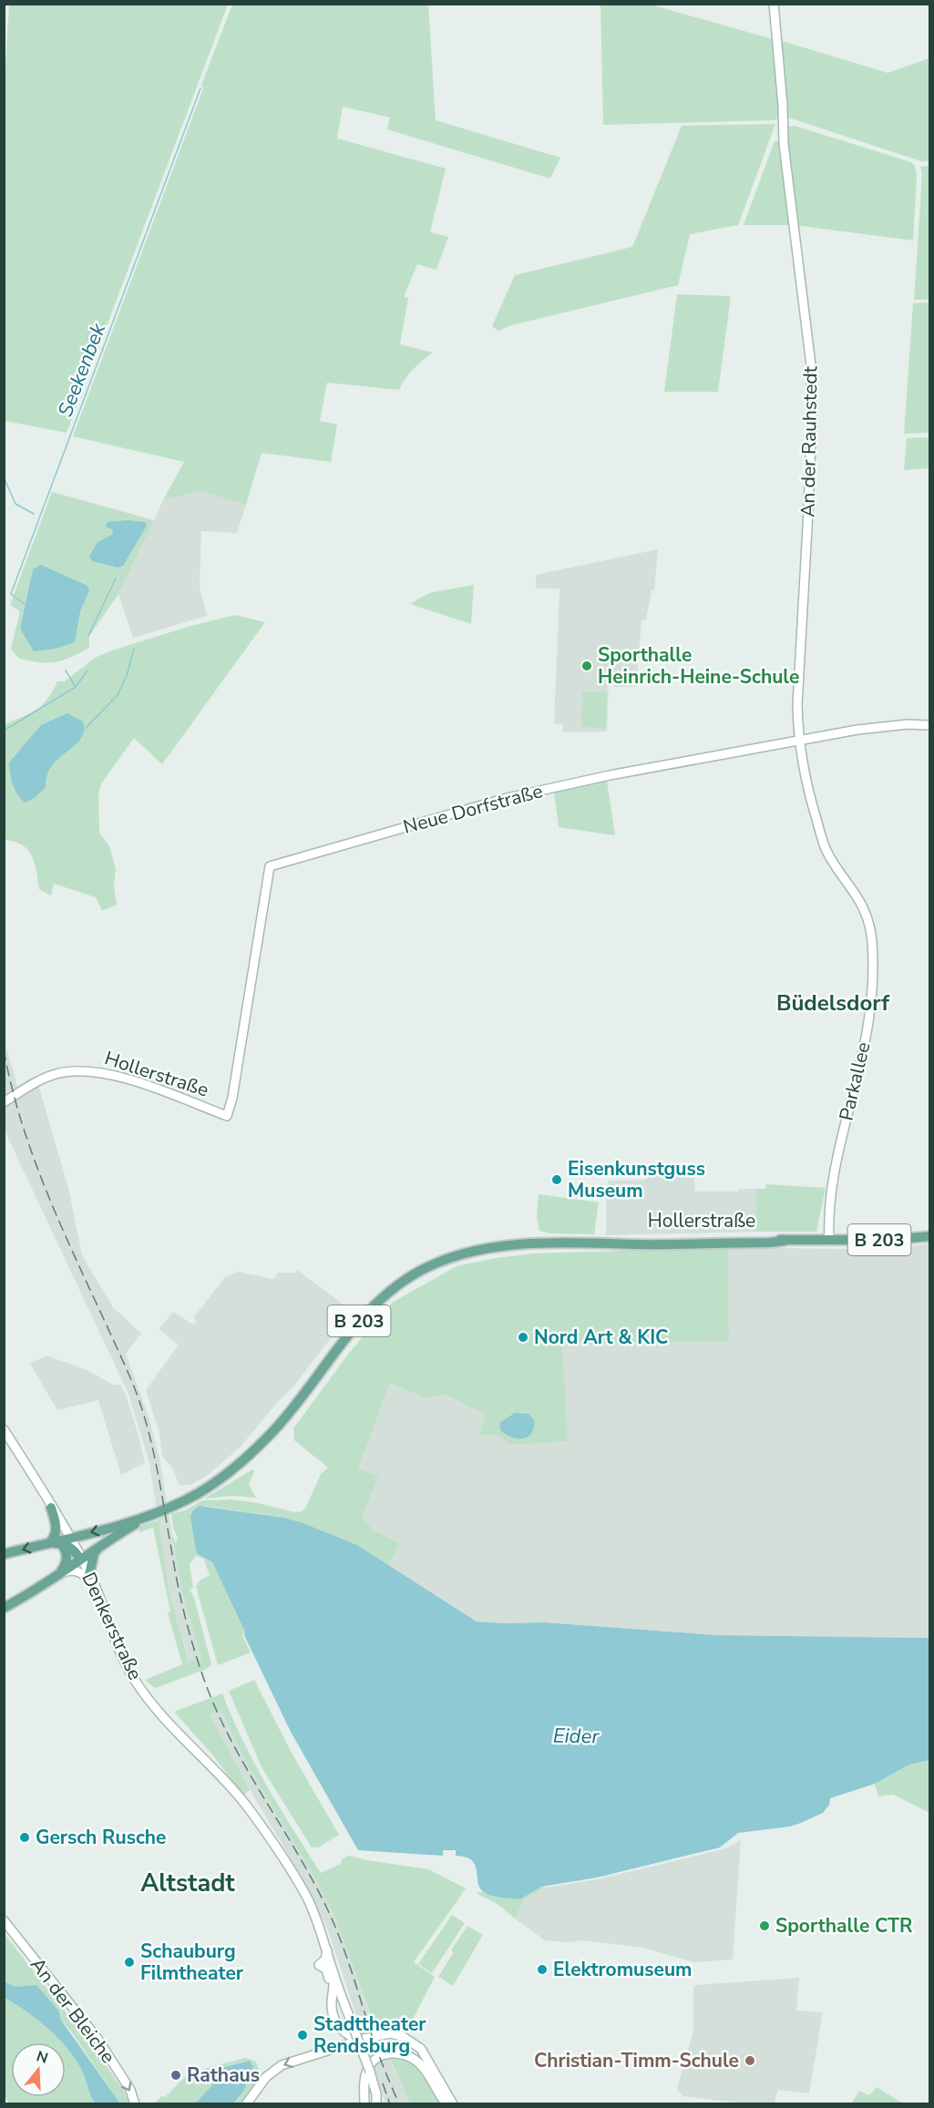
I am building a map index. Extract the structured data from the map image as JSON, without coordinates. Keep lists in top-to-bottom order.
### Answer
{
  "streets": {
    "main road": ["Hollerstraße", "B 203"],
    "street": [
      "An der Rauhstedt",
      "Neue Dorfstraße",
      "Parkallee",
      "Denkerstraße",
      "An der Bleiche"
    ]
  },
  "crossings": [
    ["An der Rauhstedt", "Neue Dorfstraße"],
    ["An der Rauhstedt", "Parkallee"],
    ["Neue Dorfstraße", "Hollerstraße"],
    ["Neue Dorfstraße", "Parkallee"],
    ["Hollerstraße", "Parkallee"],
    ["Hollerstraße", "B 203"],
    ["B 203", "Denkerstraße"]
  ],
  "one_way": ["An der Bleiche"],
  "districts": ["Büdelsdorf", "Altstadt"],
  "water": ["Seekenbek", "Eider"],
  "places": [
    "Sporthalle Heinrich-Heine-Schule",
    "Eisenkunstguss Museum",
    "Nord Art & KIC",
    "Gersch Rusche",
    "Sporthalle CTR",
    "Schauburg Filmtheater",
    "Elektromuseum",
    "Stadttheater Rendsburg",
    "Christian-Timm-Schule",
    "Rathaus"
  ],
  "north": "top"
}
